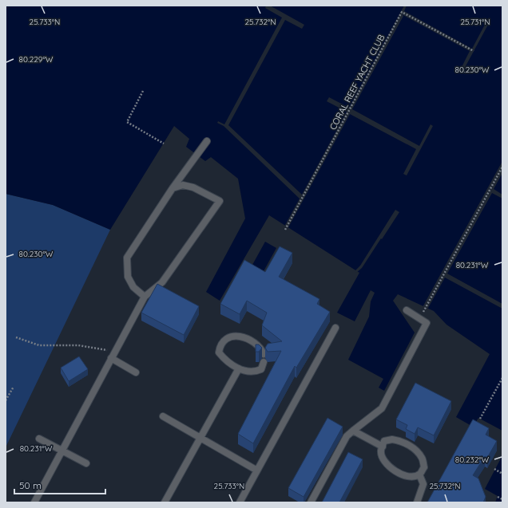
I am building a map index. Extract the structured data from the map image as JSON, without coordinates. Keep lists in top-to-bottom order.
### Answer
{
  "streets": {
    "path": ["CORAL REEF YACHT CLUB"]
  },
  "scale_bar": "50 m",
  "coordinates": [
    "25.733°N",
    "25.732°N",
    "25.731°N",
    "80.229°W",
    "80.230°W",
    "80.231°W",
    "80.232°W"
  ]
}
